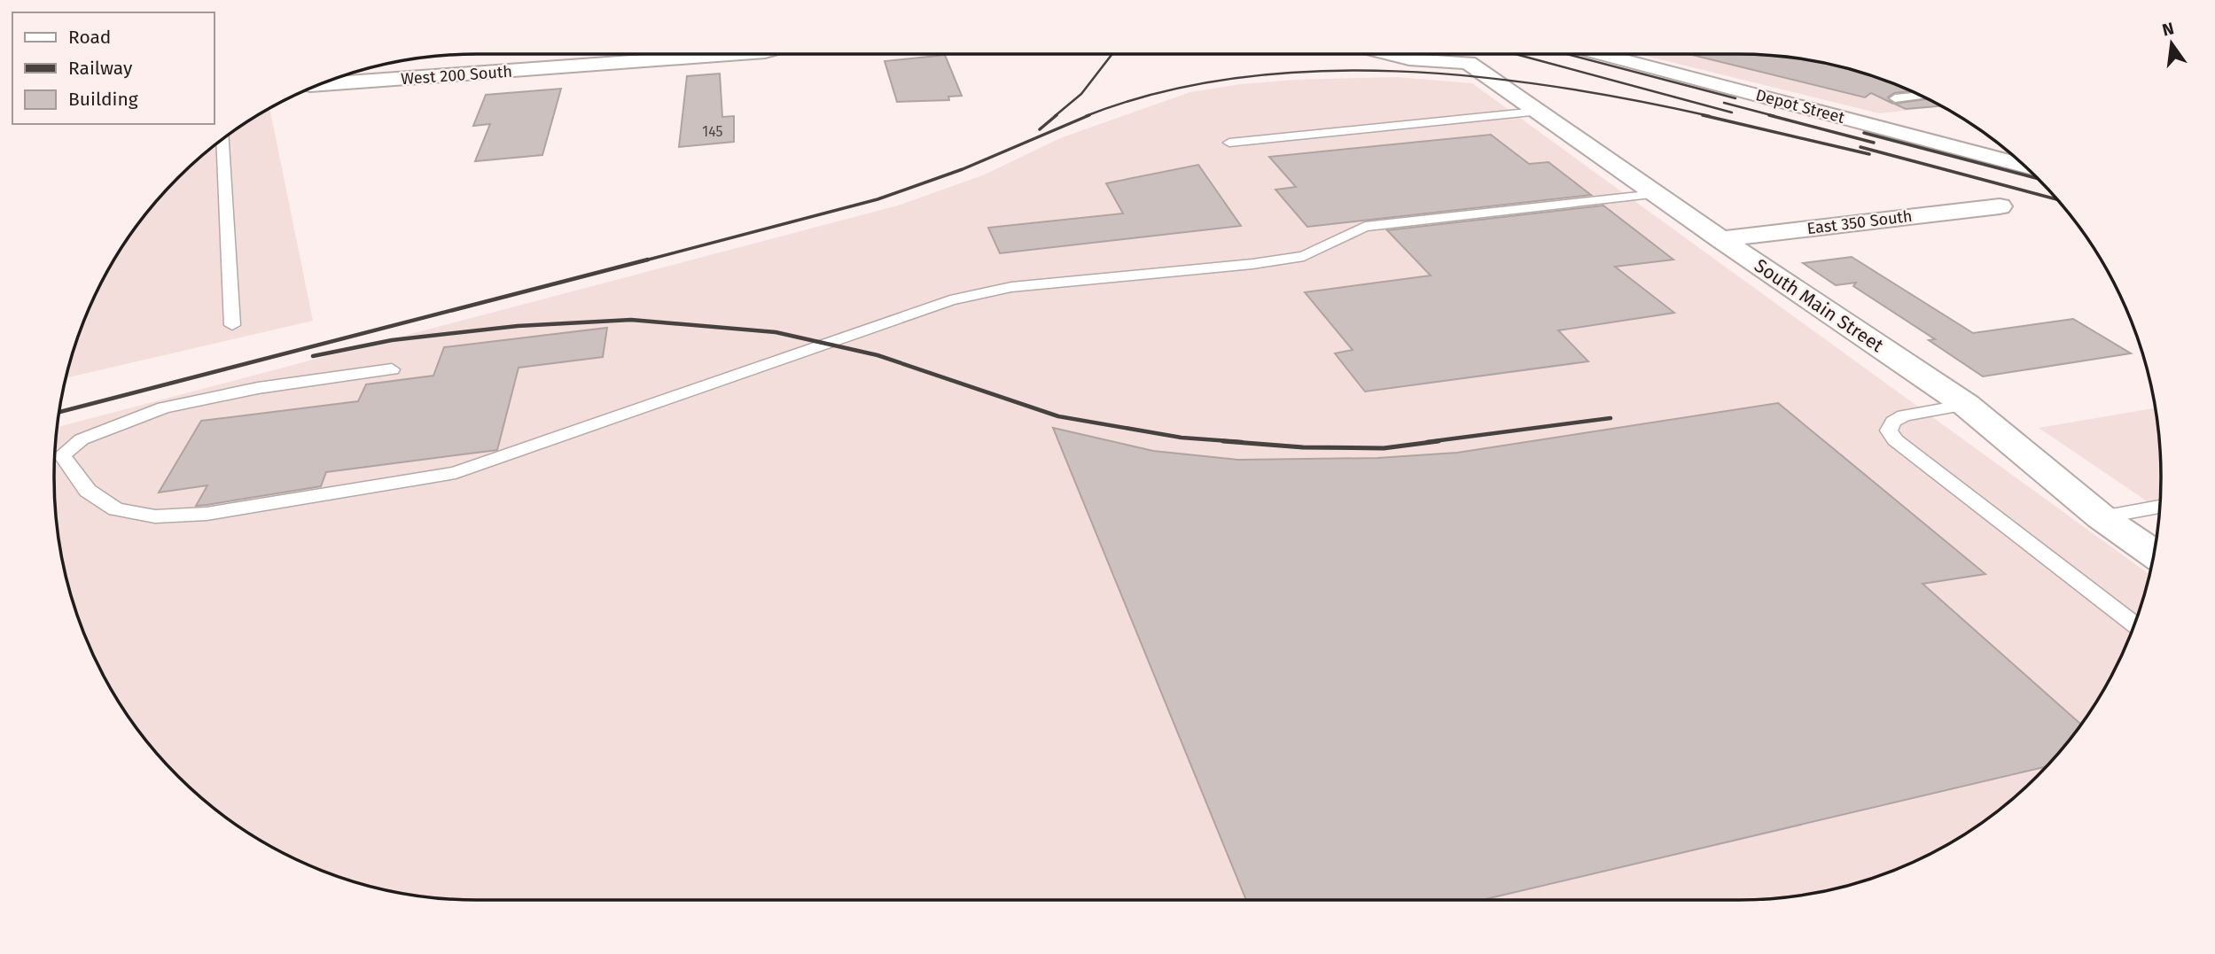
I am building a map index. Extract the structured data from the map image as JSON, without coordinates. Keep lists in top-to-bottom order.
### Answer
{
  "streets": {
    "street": [
      "West 200 South",
      "Depot Street",
      "East 350 South",
      "South Main Street"
    ]
  },
  "crossings": [
    ["East 350 South", "South Main Street"]
  ],
  "house_numbers": ["145"],
  "legend": ["Road", "Railway", "Building"],
  "north": "top"
}
